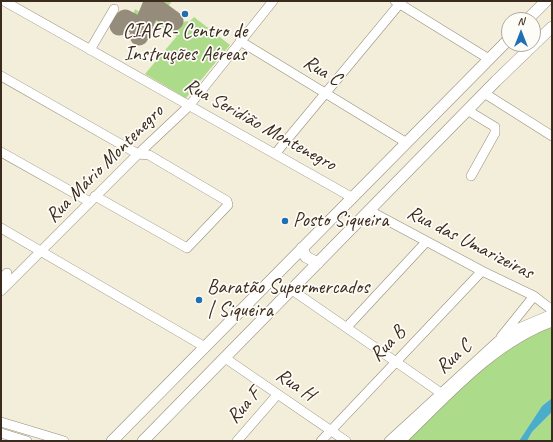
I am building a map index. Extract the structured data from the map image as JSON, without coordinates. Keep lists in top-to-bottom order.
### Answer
{
  "streets": {
    "street": [
      "Rua C",
      "Rua Seridião Montenegro",
      "Rua Mário Montenegro",
      "Rua das Umarizeiras",
      "Rua B",
      "Rua H",
      "Rua F"
    ]
  },
  "crossings": [
    ["Rua C", "Rua Mário Montenegro"],
    ["Rua Seridião Montenegro", "Rua Mário Montenegro"],
    ["Rua das Umarizeiras", "Rua B"],
    ["Rua B", "Rua H"],
    ["Rua H", "Rua F"]
  ],
  "places": ["CIAER- Centro de Instruções Aéreas", "Posto Siqueira", "Baratão Supermercados | Siqueira"],
  "north": "top"
}
